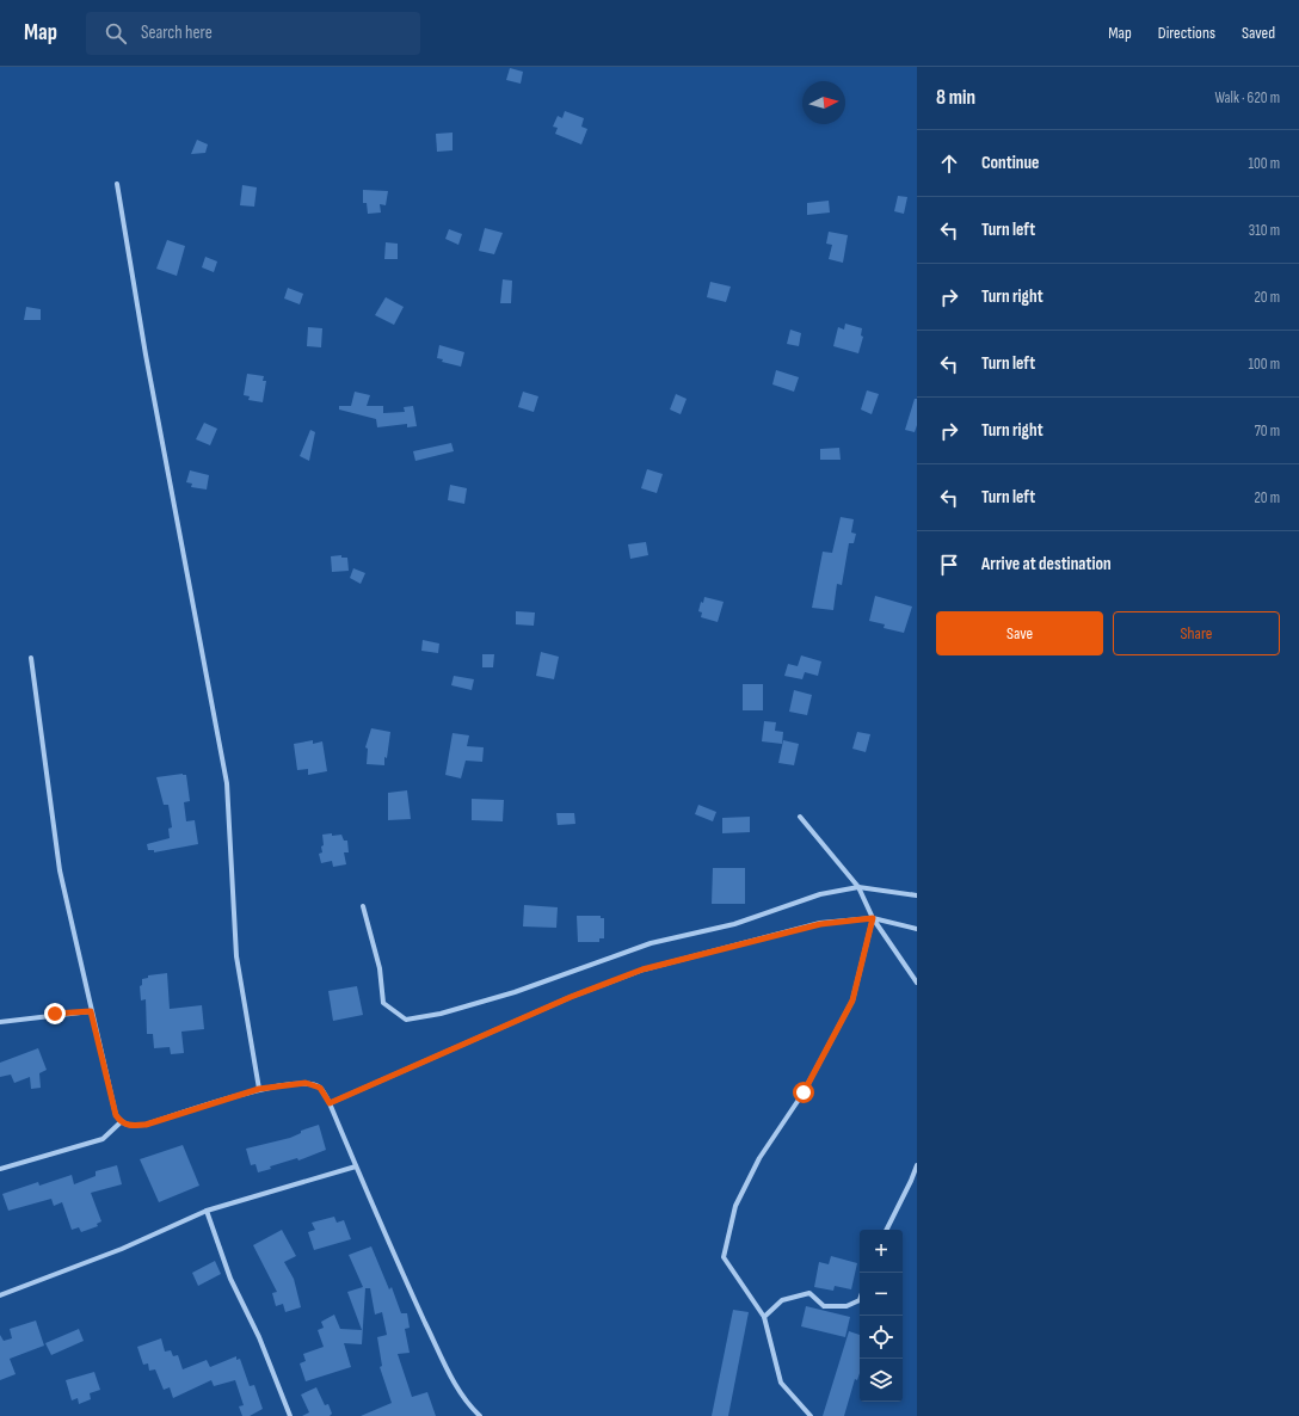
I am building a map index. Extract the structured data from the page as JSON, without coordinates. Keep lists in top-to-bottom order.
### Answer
{
  "north": "right",
  "page": {
    "header": "Map",
    "search": "Search here",
    "nav": ["Map", "Directions", "Saved"],
    "heading": ["8 min", "Walk · 620 m"],
    "list": [
      ["Continue", "100 m"],
      ["Turn left", "310 m"],
      ["Turn right", "20 m"],
      ["Turn left", "100 m"],
      ["Turn right", "70 m"],
      ["Turn left", "20 m"],
      "Arrive at destination"
    ],
    "buttons": ["Save", "Share"],
    "map_buttons": ["+", "−"]
  }
}
